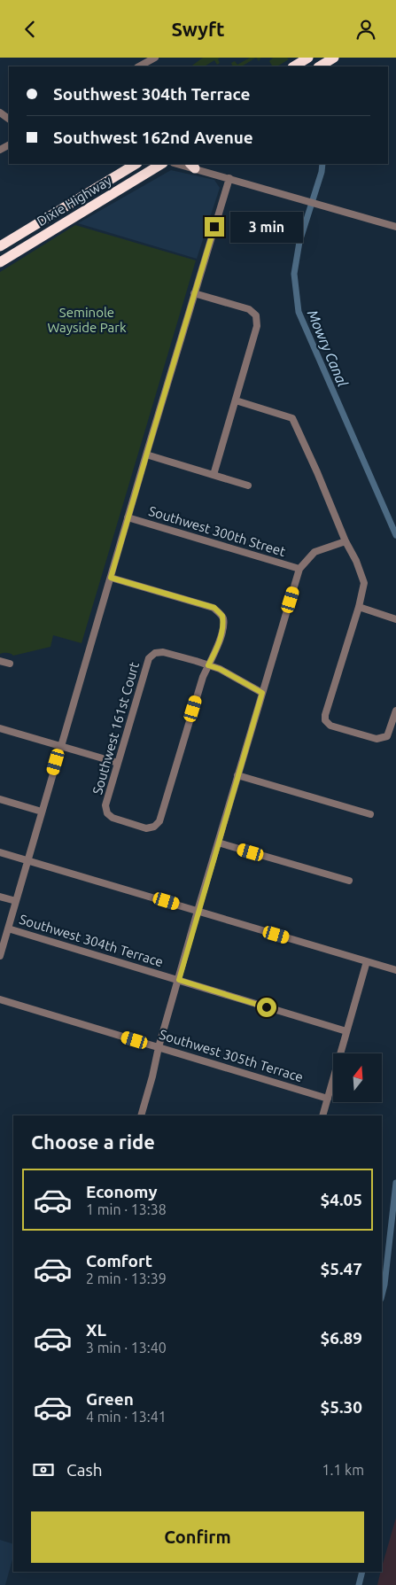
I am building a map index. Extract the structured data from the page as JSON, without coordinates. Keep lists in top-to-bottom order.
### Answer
{
  "streets": {
    "highway": ["Dixie Highway"],
    "street": [
      "Southwest 300th Street",
      "Southwest 161st Court",
      "Southwest 304th Terrace",
      "Southwest 305th Terrace"
    ]
  },
  "water": ["Mowry Canal"],
  "parks": ["Seminole Wayside Park"],
  "north": "top",
  "page": {
    "header": "Swyft",
    "banner": ["Southwest 304th Terrace", "Southwest 162nd Avenue"],
    "bubble": "3 min",
    "heading": "Choose a ride",
    "list": [
      {
        "name": "Economy",
        "note": "1 min · 13:38",
        "value": "$4.05"
      },
      {
        "name": "Comfort",
        "note": "2 min · 13:39",
        "value": "$5.47"
      },
      {
        "name": "XL",
        "note": "3 min · 13:40",
        "value": "$6.89"
      },
      {
        "name": "Green",
        "note": "4 min · 13:41",
        "value": "$5.30"
      }
    ],
    "pay": ["Cash", "1.1 km"],
    "buttons": "Confirm"
  }
}
